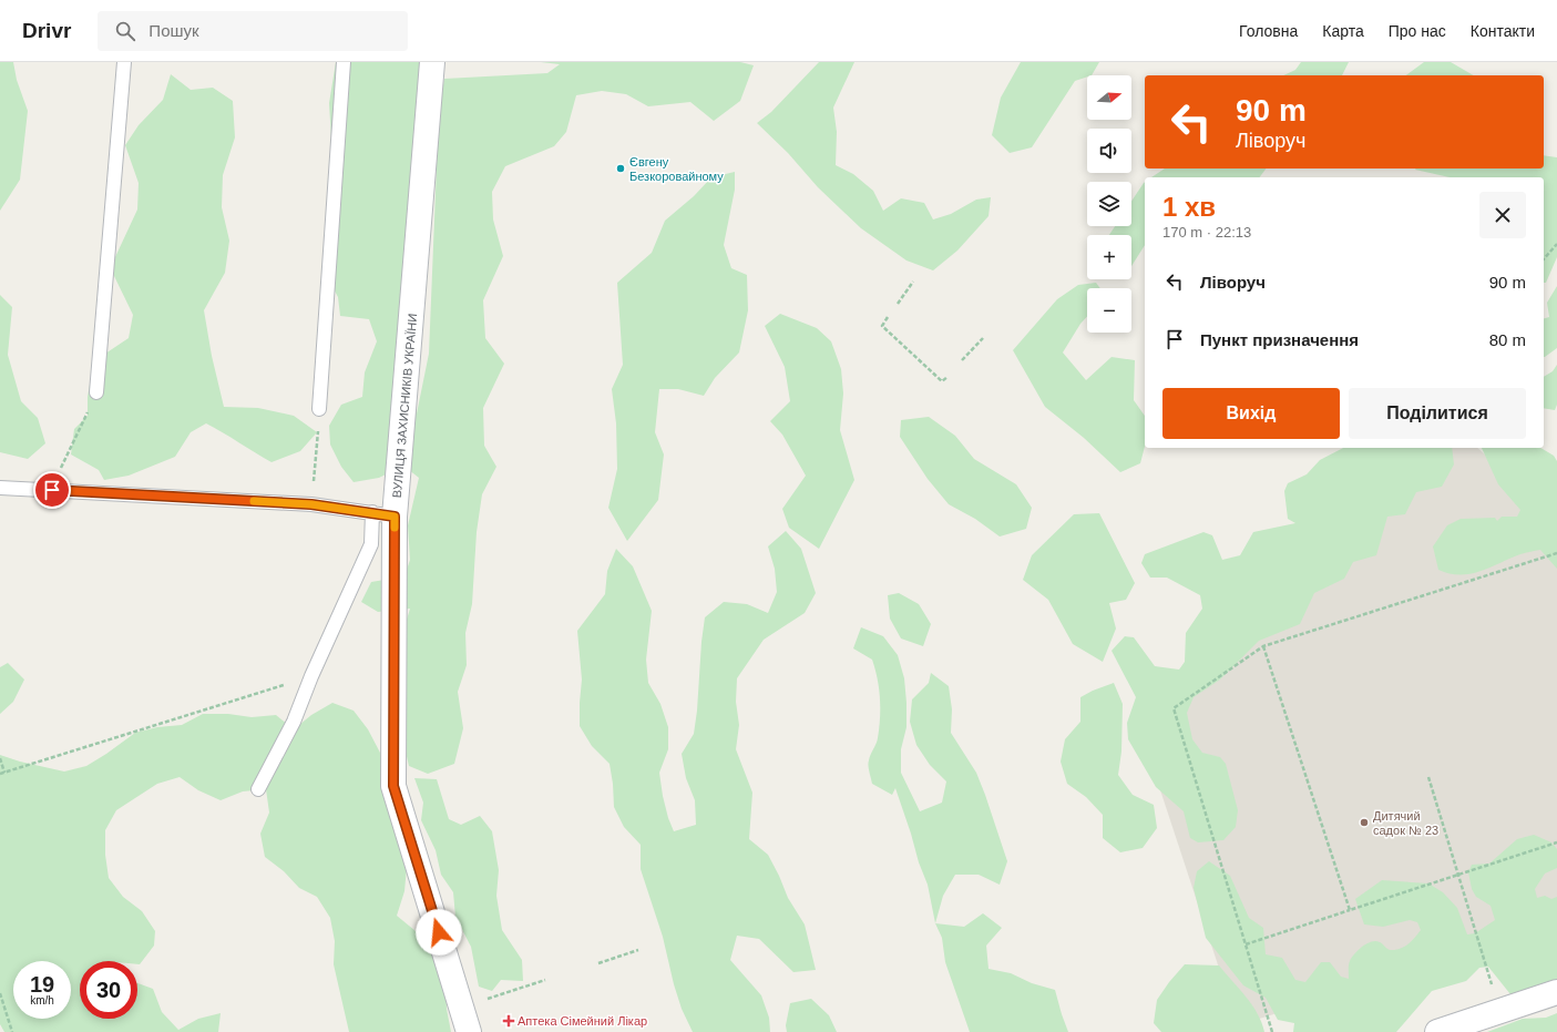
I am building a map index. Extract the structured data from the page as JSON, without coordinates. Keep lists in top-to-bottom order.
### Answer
{
  "streets": {
    "street": ["ВУЛИЦЯ ЗАХИСНИКІВ УКРАЇНИ"]
  },
  "places": {
    "other": ["Євгену Безкоровайному", "Дитячий садок № 23"],
    "health": ["Аптека Сімейний Лікар"]
  },
  "north": "right",
  "page": {
    "header": "Drivr",
    "search": "Пошук",
    "nav": [
      "Головна",
      "Карта",
      "Про нас",
      "Контакти"
    ],
    "map_buttons": ["+", "−"],
    "turn": ["90 m", "Ліворуч"],
    "heading": ["1 хв", "170 m · 22:13"],
    "list": [
      {
        "name": "Ліворуч",
        "value": "90 m"
      },
      {
        "name": "Пункт призначення",
        "value": "80 m"
      }
    ],
    "buttons": ["Вихід", "Поділитися"],
    "speed": "19 km/h",
    "limit": "30"
  }
}
